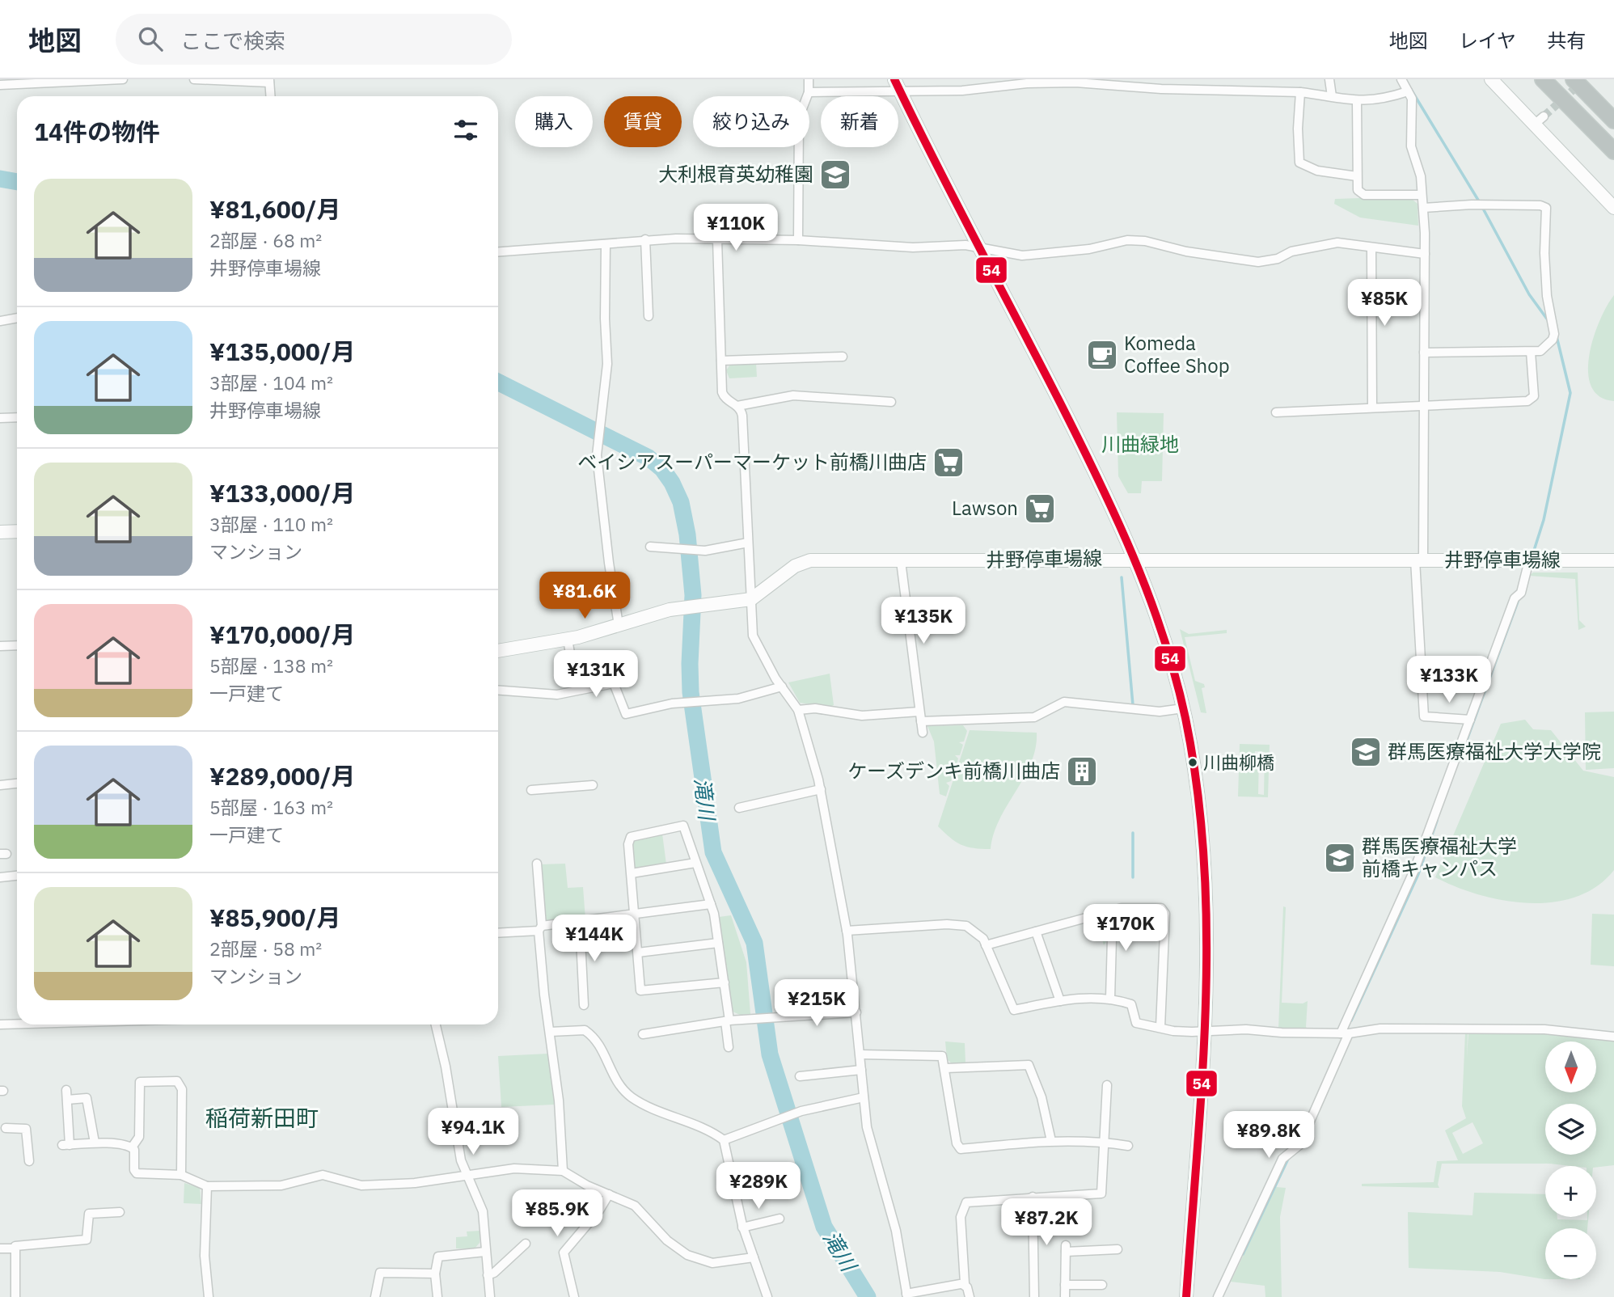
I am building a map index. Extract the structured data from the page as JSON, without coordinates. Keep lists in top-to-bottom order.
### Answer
{
  "streets": {
    "street": ["井野停車場線"]
  },
  "districts": ["稲荷新田町"],
  "water": ["滝川"],
  "parks": ["川曲緑地"],
  "places": {
    "school or university": ["大利根育英幼稚園", "群馬医療福祉大学大学院", "群馬医療福祉大学 前橋キャンパス"],
    "cafe": ["Komeda Coffee Shop"],
    "supermarket": ["ベイシアスーパーマーケット前橋川曲店", "Lawson"],
    "other": ["川曲柳橋"],
    "building": ["ケーズデンキ前橋川曲店"]
  },
  "lines": ["transit line 54"],
  "north": "bottom",
  "page": {
    "header": "地図",
    "search": "ここで検索",
    "nav": ["地図", "レイヤ", "共有"],
    "chip": [
      "購入",
      "賃貸",
      "絞り込み",
      "新着"
    ],
    "heading": "14件の物件",
    "list": [
      {
        "name": "¥81,600/月",
        "note": "2部屋 · 68 m² · 井野停車場線"
      },
      {
        "name": "¥135,000/月",
        "note": "3部屋 · 104 m² · 井野停車場線"
      },
      {
        "name": "¥133,000/月",
        "note": "3部屋 · 110 m² · マンション"
      },
      {
        "name": "¥170,000/月",
        "note": "5部屋 · 138 m² · 一戸建て"
      },
      {
        "name": "¥289,000/月",
        "note": "5部屋 · 163 m² · 一戸建て"
      },
      {
        "name": "¥85,900/月",
        "note": "2部屋 · 58 m² · マンション"
      }
    ],
    "price": [
      "¥110K",
      "¥85K",
      "¥81.6K",
      "¥135K",
      "¥131K",
      "¥133K",
      "¥170K",
      "¥144K",
      "¥215K",
      "¥94.1K",
      "¥89.8K",
      "¥289K",
      "¥85.9K",
      "¥87.2K"
    ],
    "map_buttons": ["+", "−"]
  }
}
